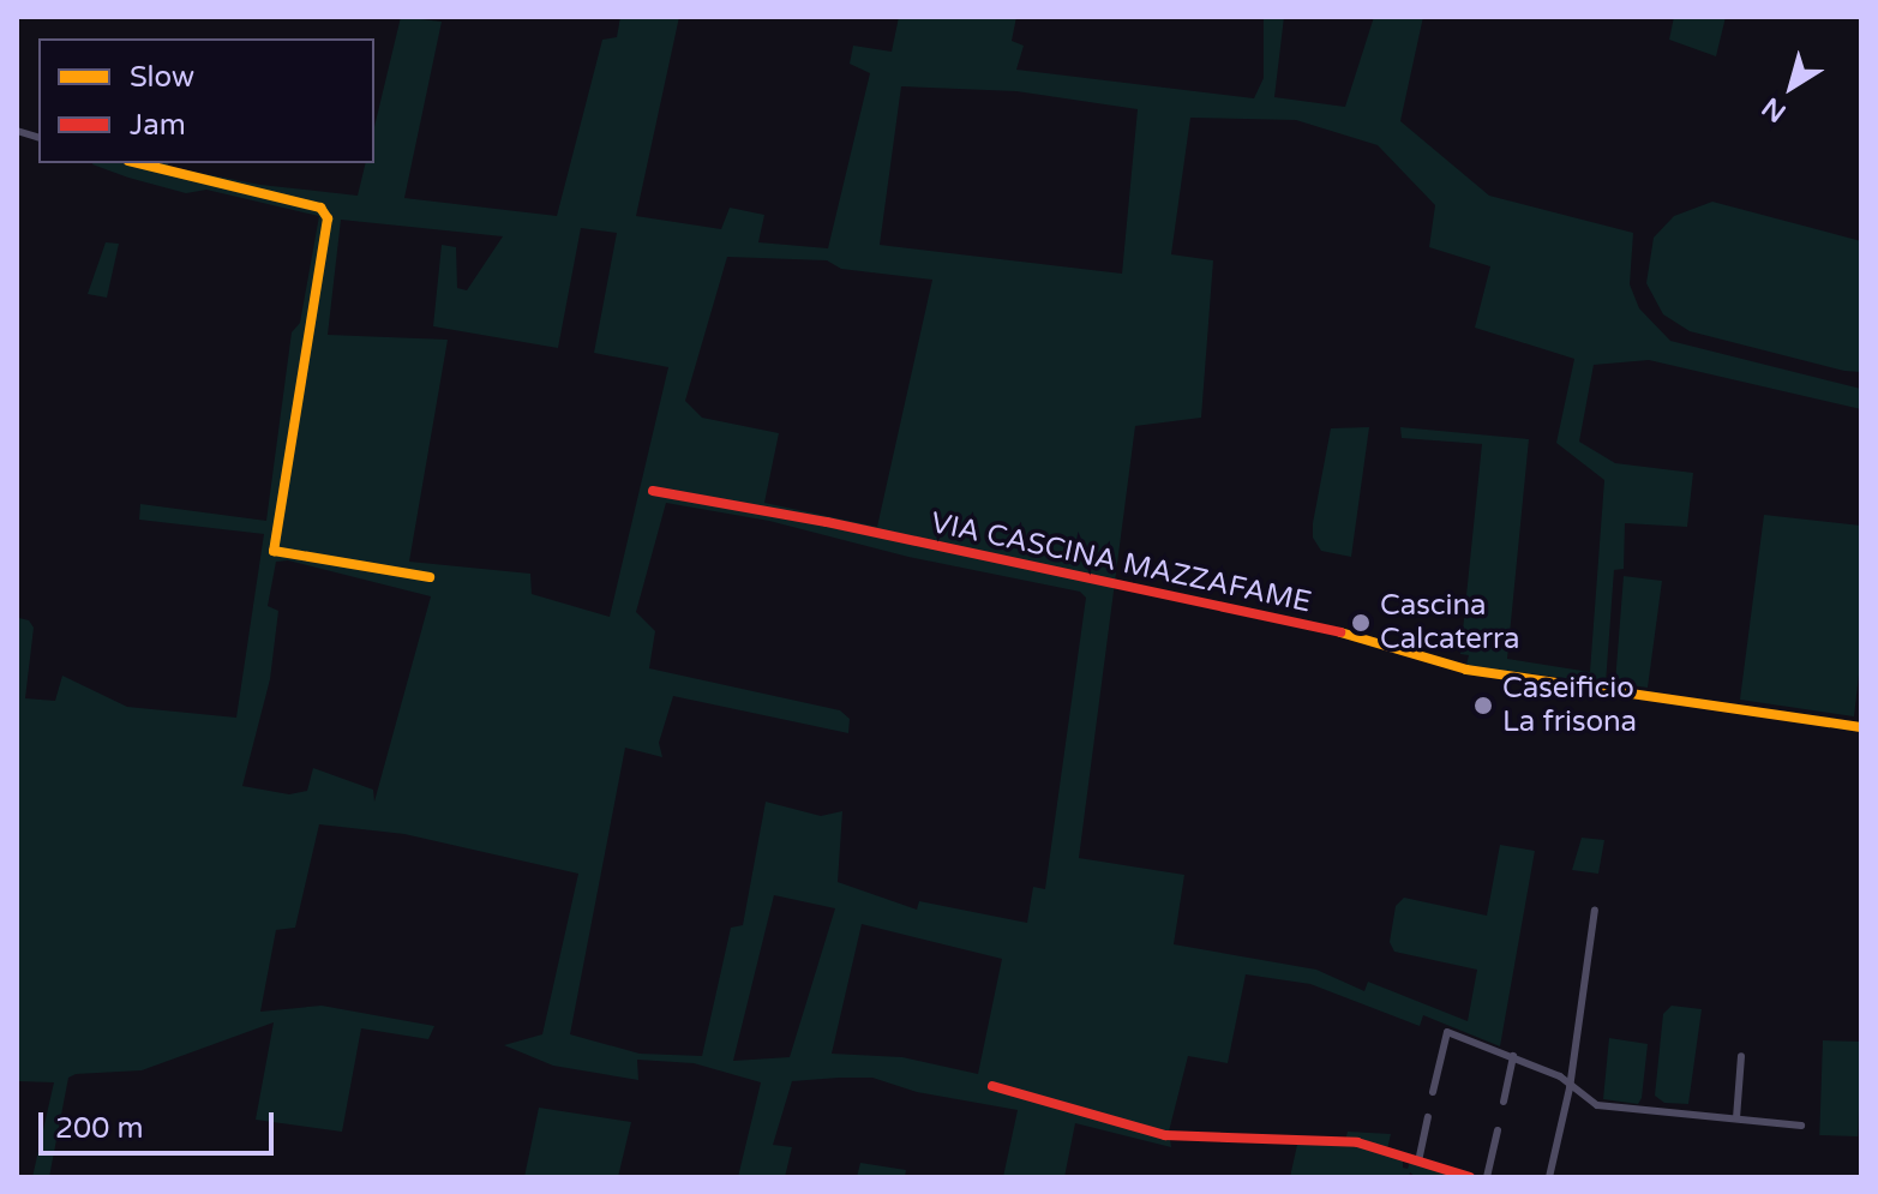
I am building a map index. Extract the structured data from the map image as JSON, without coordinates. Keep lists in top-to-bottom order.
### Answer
{
  "streets": {
    "street": ["VIA CASCINA MAZZAFAME"]
  },
  "places": ["Cascina Calcaterra", "Caseificio La frisona"],
  "legend": ["Slow", "Jam"],
  "scale_bar": "200 m",
  "north": "bottom left"
}
